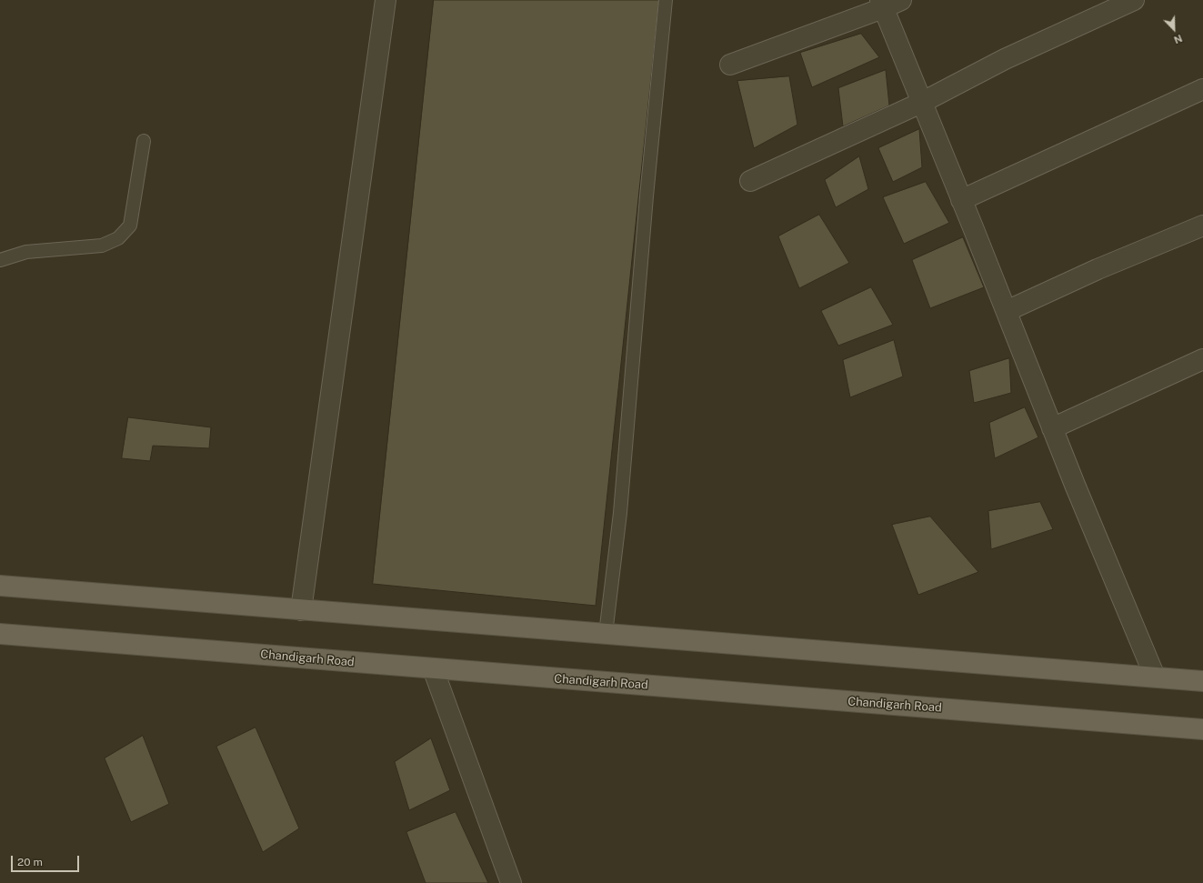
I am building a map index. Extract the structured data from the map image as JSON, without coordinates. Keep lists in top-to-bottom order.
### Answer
{
  "streets": {
    "main road": ["Chandigarh Road"]
  },
  "scale_bar": "20 m",
  "north": "bottom right"
}
